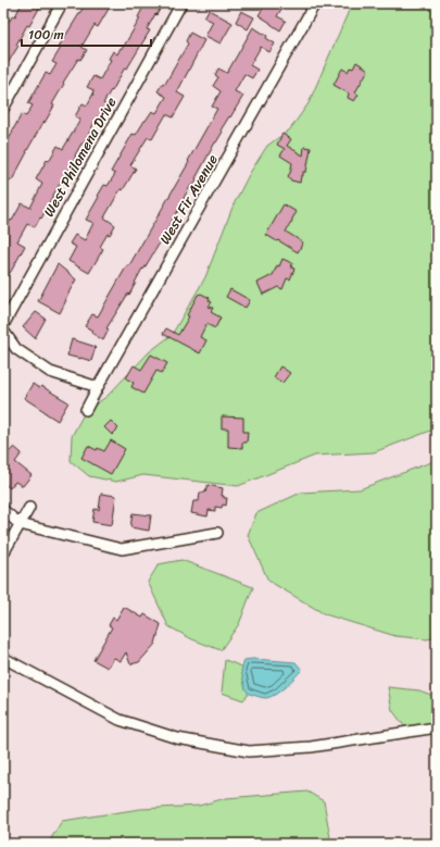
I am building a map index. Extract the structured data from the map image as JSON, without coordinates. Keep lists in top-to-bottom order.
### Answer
{
  "streets": {
    "street": ["West Philomena Drive", "West Fir Avenue"]
  },
  "scale_bar": "100 m"
}
